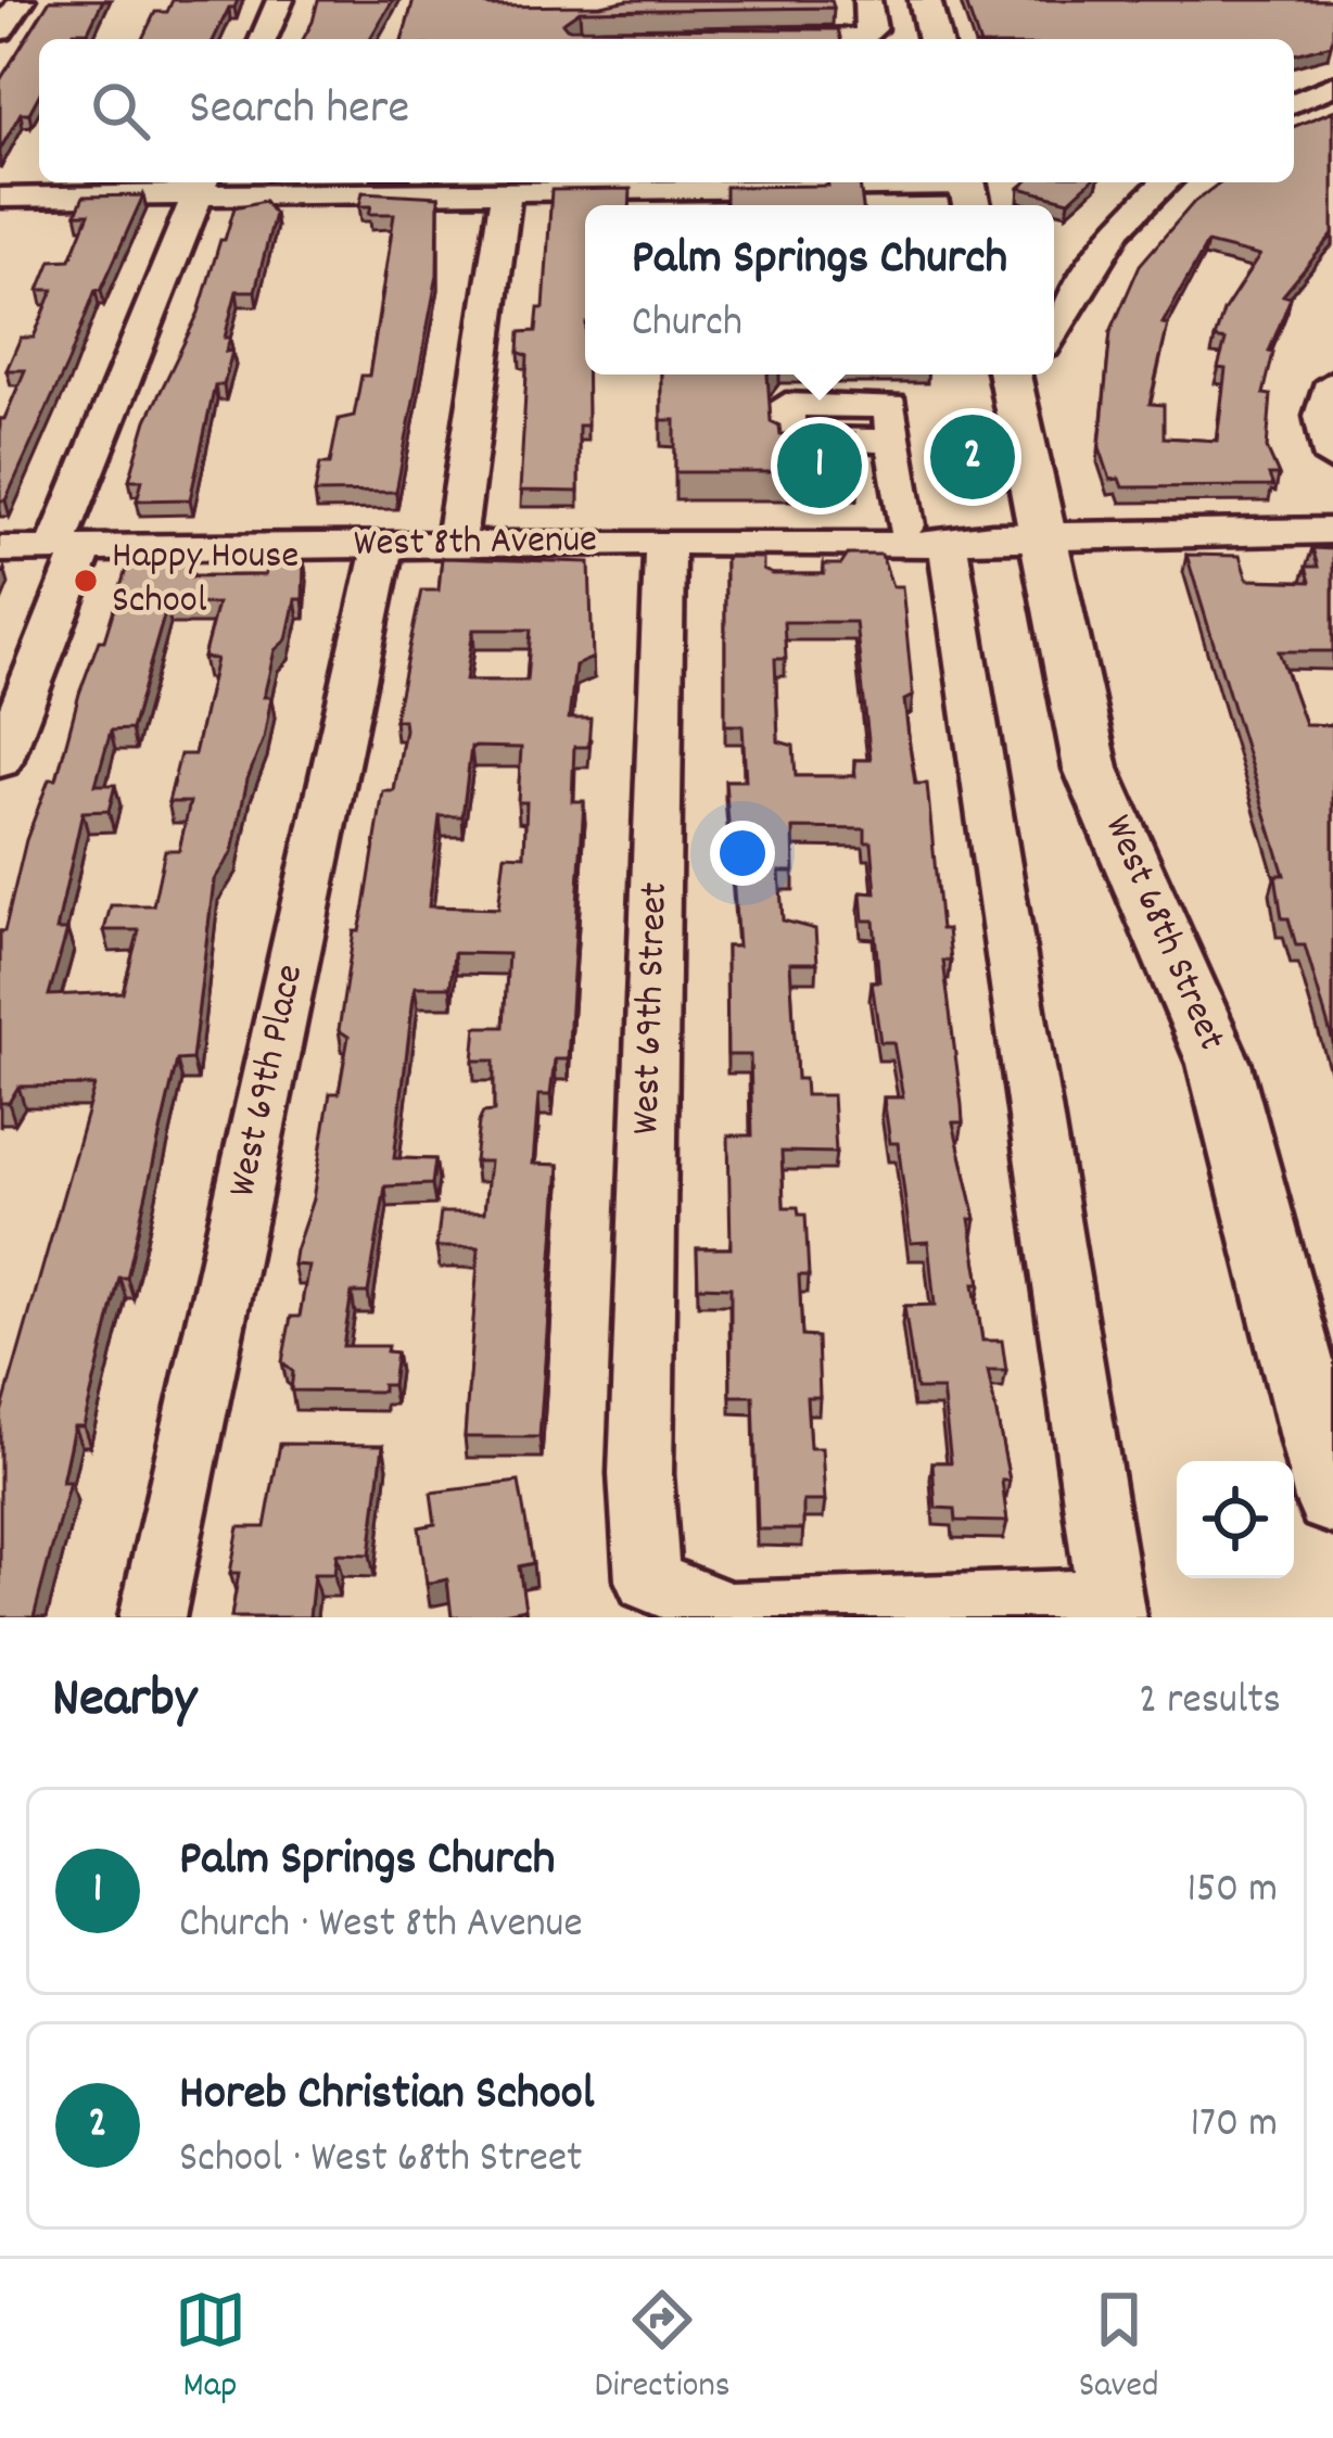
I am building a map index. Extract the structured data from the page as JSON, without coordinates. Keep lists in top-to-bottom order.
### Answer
{
  "streets": {
    "main road": ["West 68th Street"],
    "street": ["West 8th Avenue", "West 69th Street", "West 69th Place"]
  },
  "crossings": [
    ["West 8th Avenue", "West 68th Street"],
    ["West 8th Avenue", "West 69th Street"],
    ["West 8th Avenue", "West 69th Place"],
    ["West 68th Street", "West 69th Street"]
  ],
  "places": ["Happy House School"],
  "page": {
    "search": "Search here",
    "popup": ["Palm Springs Church", "Church"],
    "pins": ["2", "1"],
    "heading": ["Nearby", "2 results"],
    "list": [
      {
        "mark": "1",
        "name": "Palm Springs Church",
        "note": "Church · West 8th Avenue",
        "value": "150 m"
      },
      {
        "mark": "2",
        "name": "Horeb Christian School",
        "note": "School · West 68th Street",
        "value": "170 m"
      }
    ],
    "nav": ["Map", "Directions", "Saved"]
  }
}
